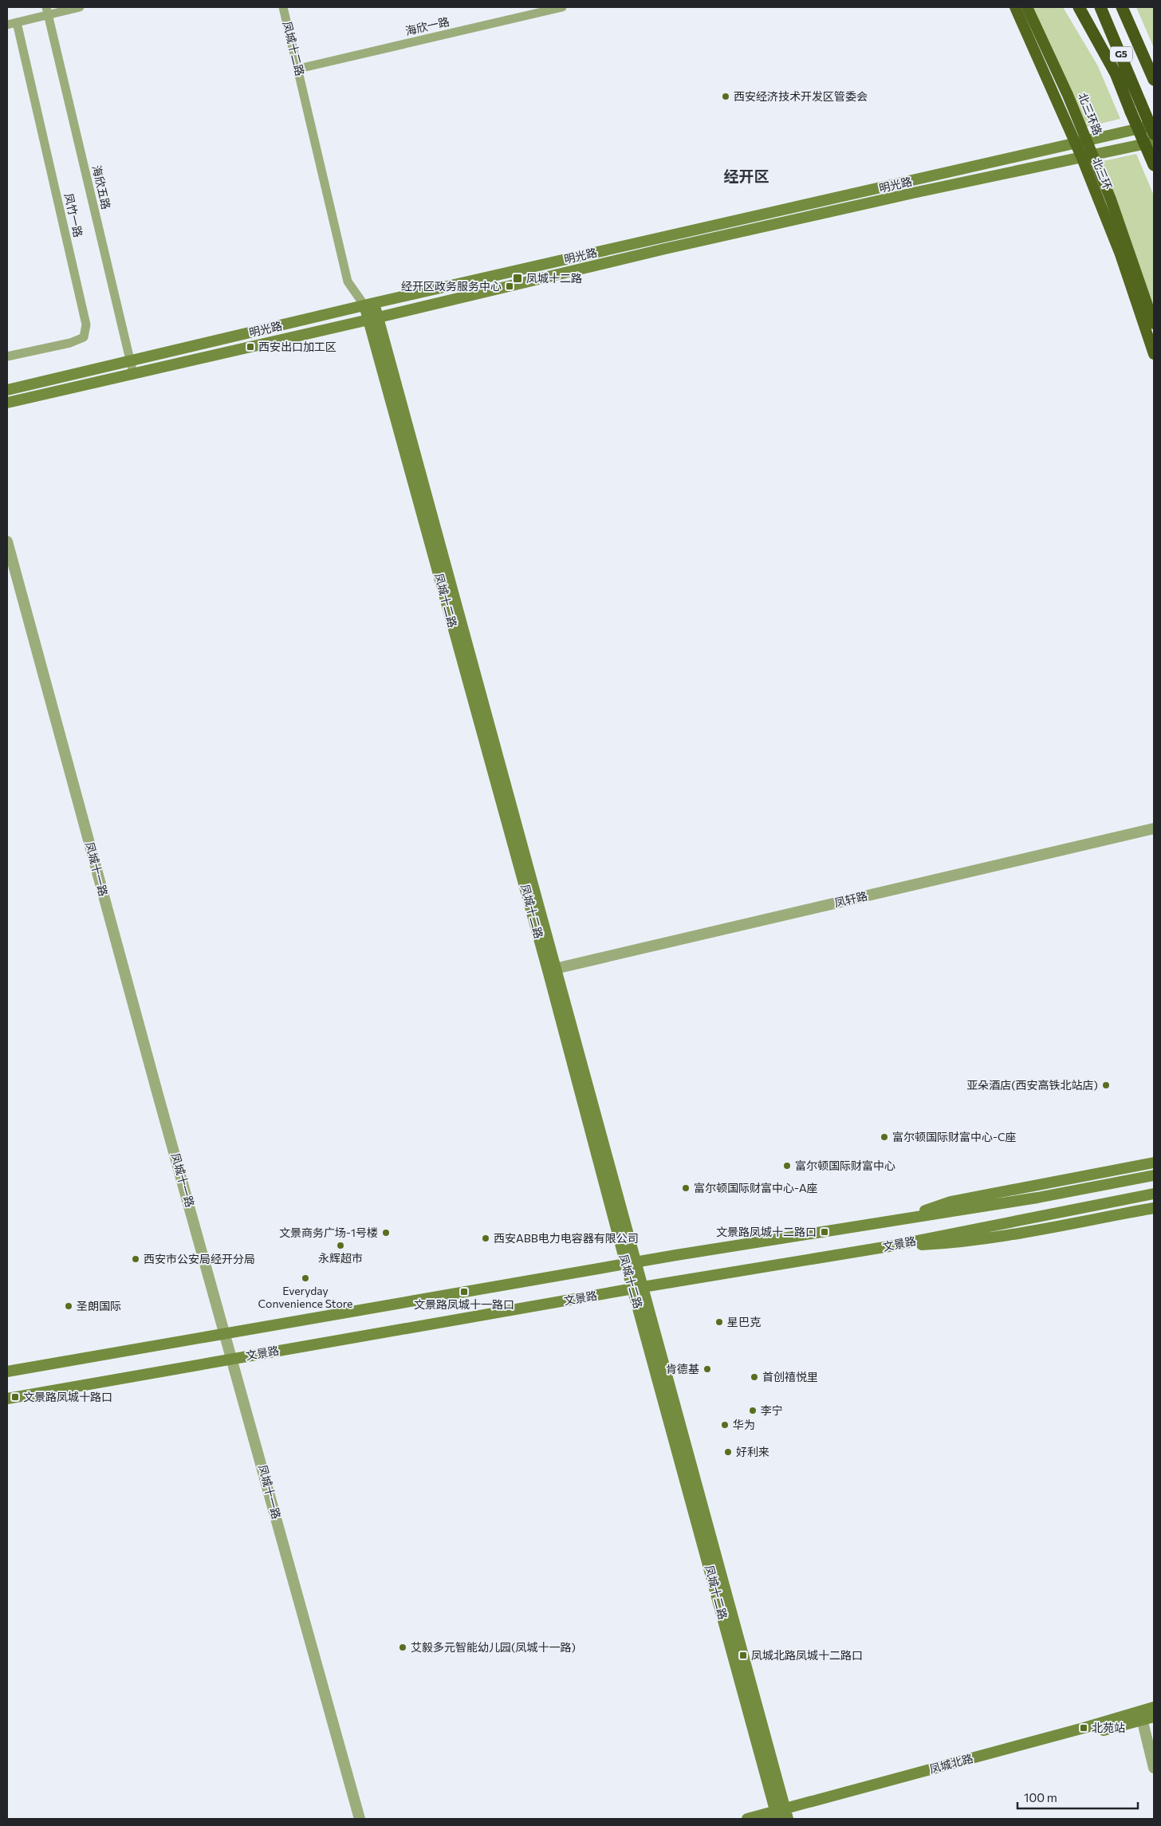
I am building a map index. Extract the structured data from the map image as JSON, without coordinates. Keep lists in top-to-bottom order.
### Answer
{
  "streets": {
    "highway": ["G5", "北三环路", "北三环"],
    "main road": [
      "凤城十二路",
      "明光路",
      "文景路",
      "凤城北路"
    ],
    "street": [
      "海欣一路",
      "海欣五路",
      "凤竹一路",
      "凤城十一路",
      "凤轩路"
    ]
  },
  "crossings": [
    ["海欣一路", "凤城十二路"],
    ["凤城十二路", "明光路"],
    ["凤城十二路", "凤轩路"],
    ["凤城十二路", "文景路"],
    ["凤城十二路", "凤城北路"],
    ["北三环", "明光路"],
    ["明光路", "海欣五路"],
    ["凤城十一路", "文景路"]
  ],
  "districts": ["经开区"],
  "places": {
    "other": [
      "西安经济技术开发区管委会",
      "亚朵酒店(西安高铁北站店)",
      "富尔顿国际财富中心-C座",
      "富尔顿国际财富中心",
      "富尔顿国际财富中心-A座",
      "文景商务广场-1号楼",
      "西安ABB电力电容器有限公司",
      "永辉超市",
      "西安市公安局经开分局",
      "Everyday Convenience Store",
      "圣朗国际",
      "星巴克",
      "肯德基",
      "首创禧悦里",
      "李宁",
      "华为",
      "好利来",
      "艾毅多元智能幼儿园(凤城十一路)"
    ],
    "transit": [
      "凤城十二路",
      "经开区政务服务中心",
      "西安出口加工区",
      "文景路凤城十二路口",
      "文景路凤城十一路口",
      "文景路凤城十路口",
      "凤城北路凤城十二路口",
      "北苑站"
    ]
  },
  "scale_bar": "100 m"
}
